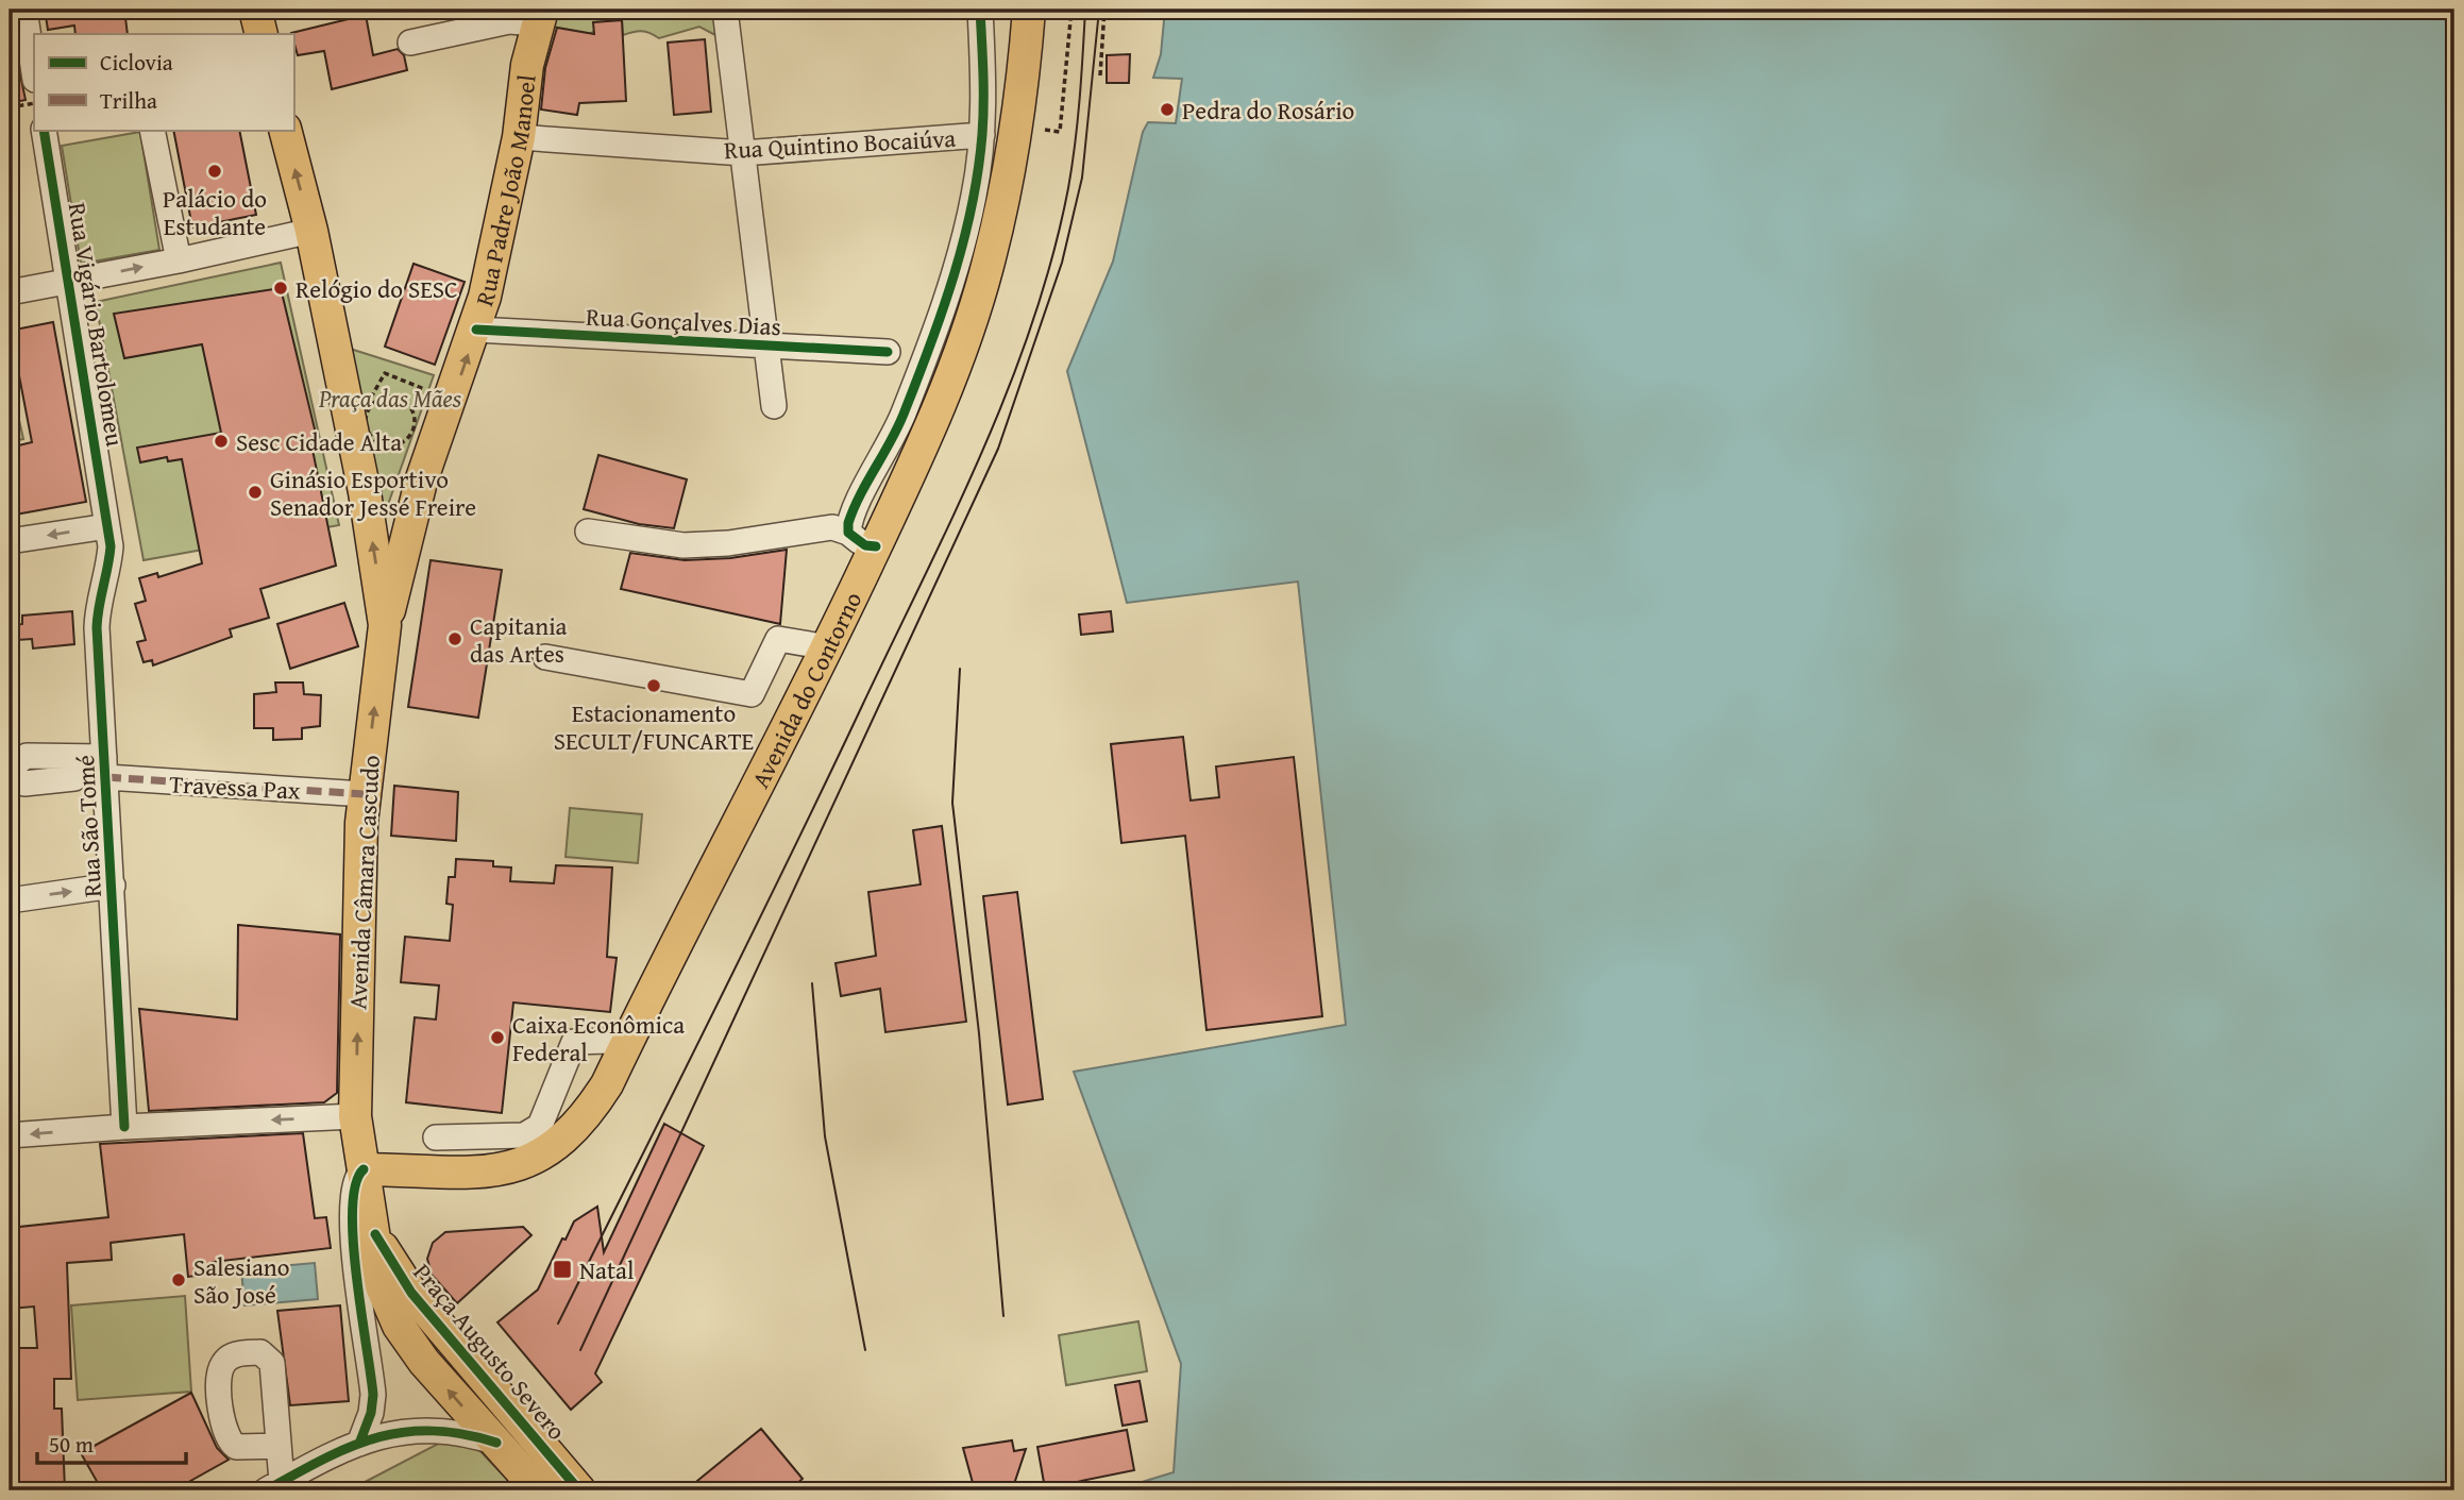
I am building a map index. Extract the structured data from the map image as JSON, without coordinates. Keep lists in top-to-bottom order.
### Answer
{
  "streets": {
    "main road": [
      "Rua Padre João Manoel",
      "Avenida do Contorno",
      "Avenida Câmara Cascudo",
      "Praça Augusto Severo"
    ],
    "street": [
      "Rua Quintino Bocaiúva",
      "Rua Gonçalves Dias",
      "Rua Vigário Bartolomeu",
      "Travessa Pax",
      "Rua São Tomé"
    ]
  },
  "crossings": [
    ["Rua Quintino Bocaiúva", "Rua Padre João Manoel"],
    ["Rua Padre João Manoel", "Rua Gonçalves Dias"],
    ["Rua Padre João Manoel", "Avenida Câmara Cascudo"],
    ["Rua Vigário Bartolomeu", "Rua São Tomé"],
    ["Avenida do Contorno", "Avenida Câmara Cascudo"],
    ["Travessa Pax", "Rua São Tomé"],
    ["Travessa Pax", "Avenida Câmara Cascudo"]
  ],
  "one_way": ["Rua Padre João Manoel", "Avenida Câmara Cascudo"],
  "parks": ["Praça das Mães"],
  "places": {
    "other": [
      "Pedra do Rosário",
      "Palácio do Estudante",
      "Relógio do SESC",
      "Sesc Cidade Alta",
      "Ginásio Esportivo Senador Jessé Freire",
      "Capitania das Artes",
      "Estacionamento SECULT/FUNCARTE",
      "Caixa Econômica Federal",
      "Salesiano São José"
    ],
    "transit": ["Natal"]
  },
  "legend": ["Ciclovia", "Trilha"],
  "scale_bar": "50 m"
}
